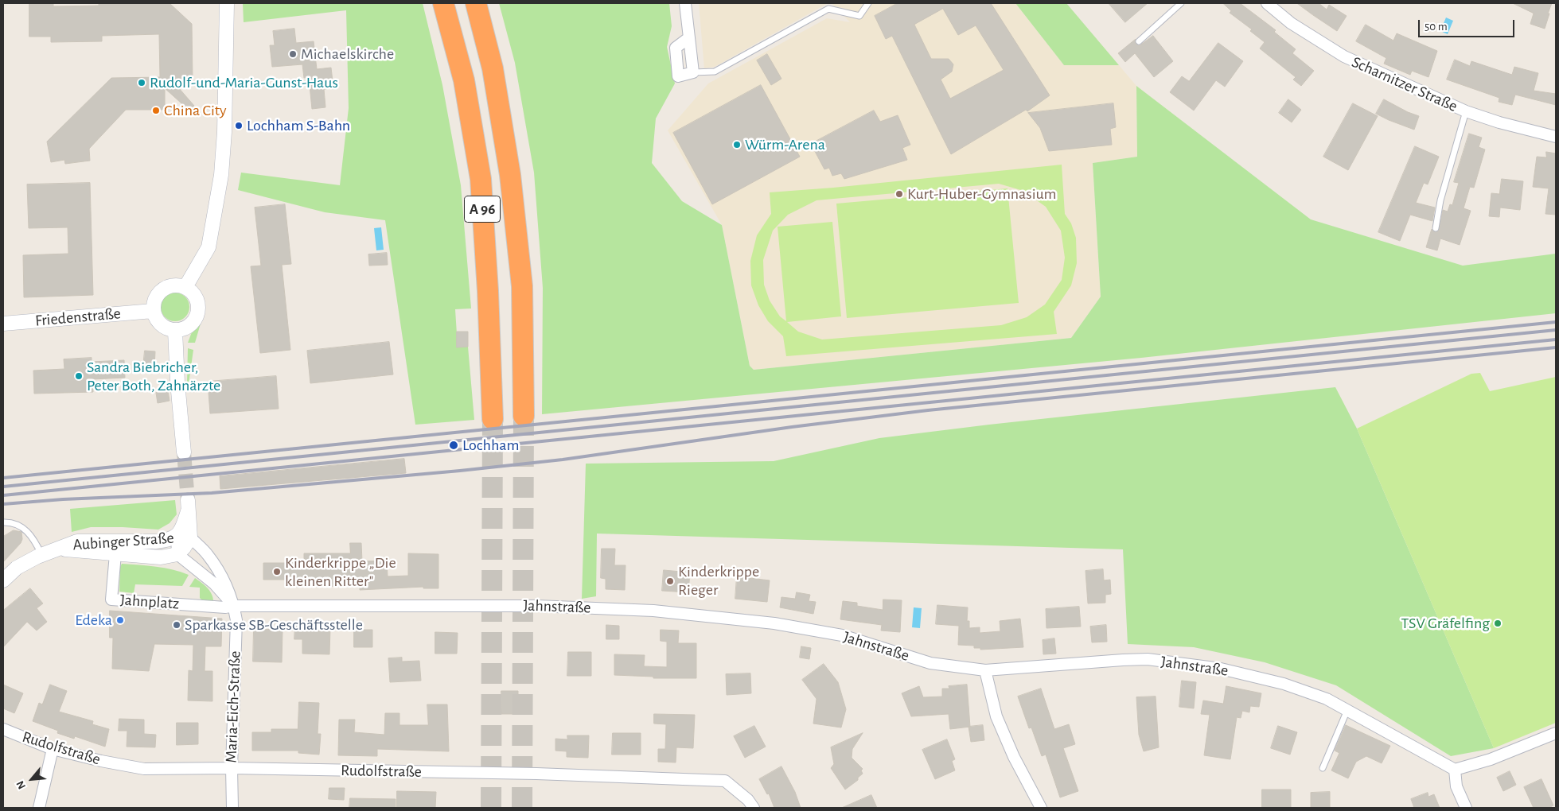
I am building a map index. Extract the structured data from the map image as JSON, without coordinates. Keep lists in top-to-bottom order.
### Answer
{
  "streets": {
    "highway": ["A 96"],
    "street": [
      "Scharnitzer Straße",
      "Friedenstraße",
      "Aubinger Straße",
      "Jahnplatz",
      "Jahnstraße",
      "Maria-Eich-Straße",
      "Rudolfstraße"
    ]
  },
  "crossings": [
    ["Aubinger Straße", "Jahnplatz"],
    ["Aubinger Straße", "Maria-Eich-Straße"],
    ["Jahnplatz", "Jahnstraße"],
    ["Jahnplatz", "Maria-Eich-Straße"],
    ["Jahnstraße", "Maria-Eich-Straße"],
    ["Maria-Eich-Straße", "Rudolfstraße"]
  ],
  "places": [
    "Michaelskirche",
    "Rudolf-und-Maria-Gunst-Haus",
    "China City",
    "Lochham S-Bahn",
    "Würm-Arena",
    "Kurt-Huber-Gymnasium",
    "Sandra Biebricher, Peter Both, Zahnärzte",
    "Lochham",
    "Kinderkrippe „Die kleinen Ritter\"",
    "Kinderkrippe Rieger",
    "Edeka",
    "TSV Gräfelfing",
    "Sparkasse SB-Geschäftsstelle"
  ],
  "scale_bar": "50 m",
  "north": "bottom left"
}
